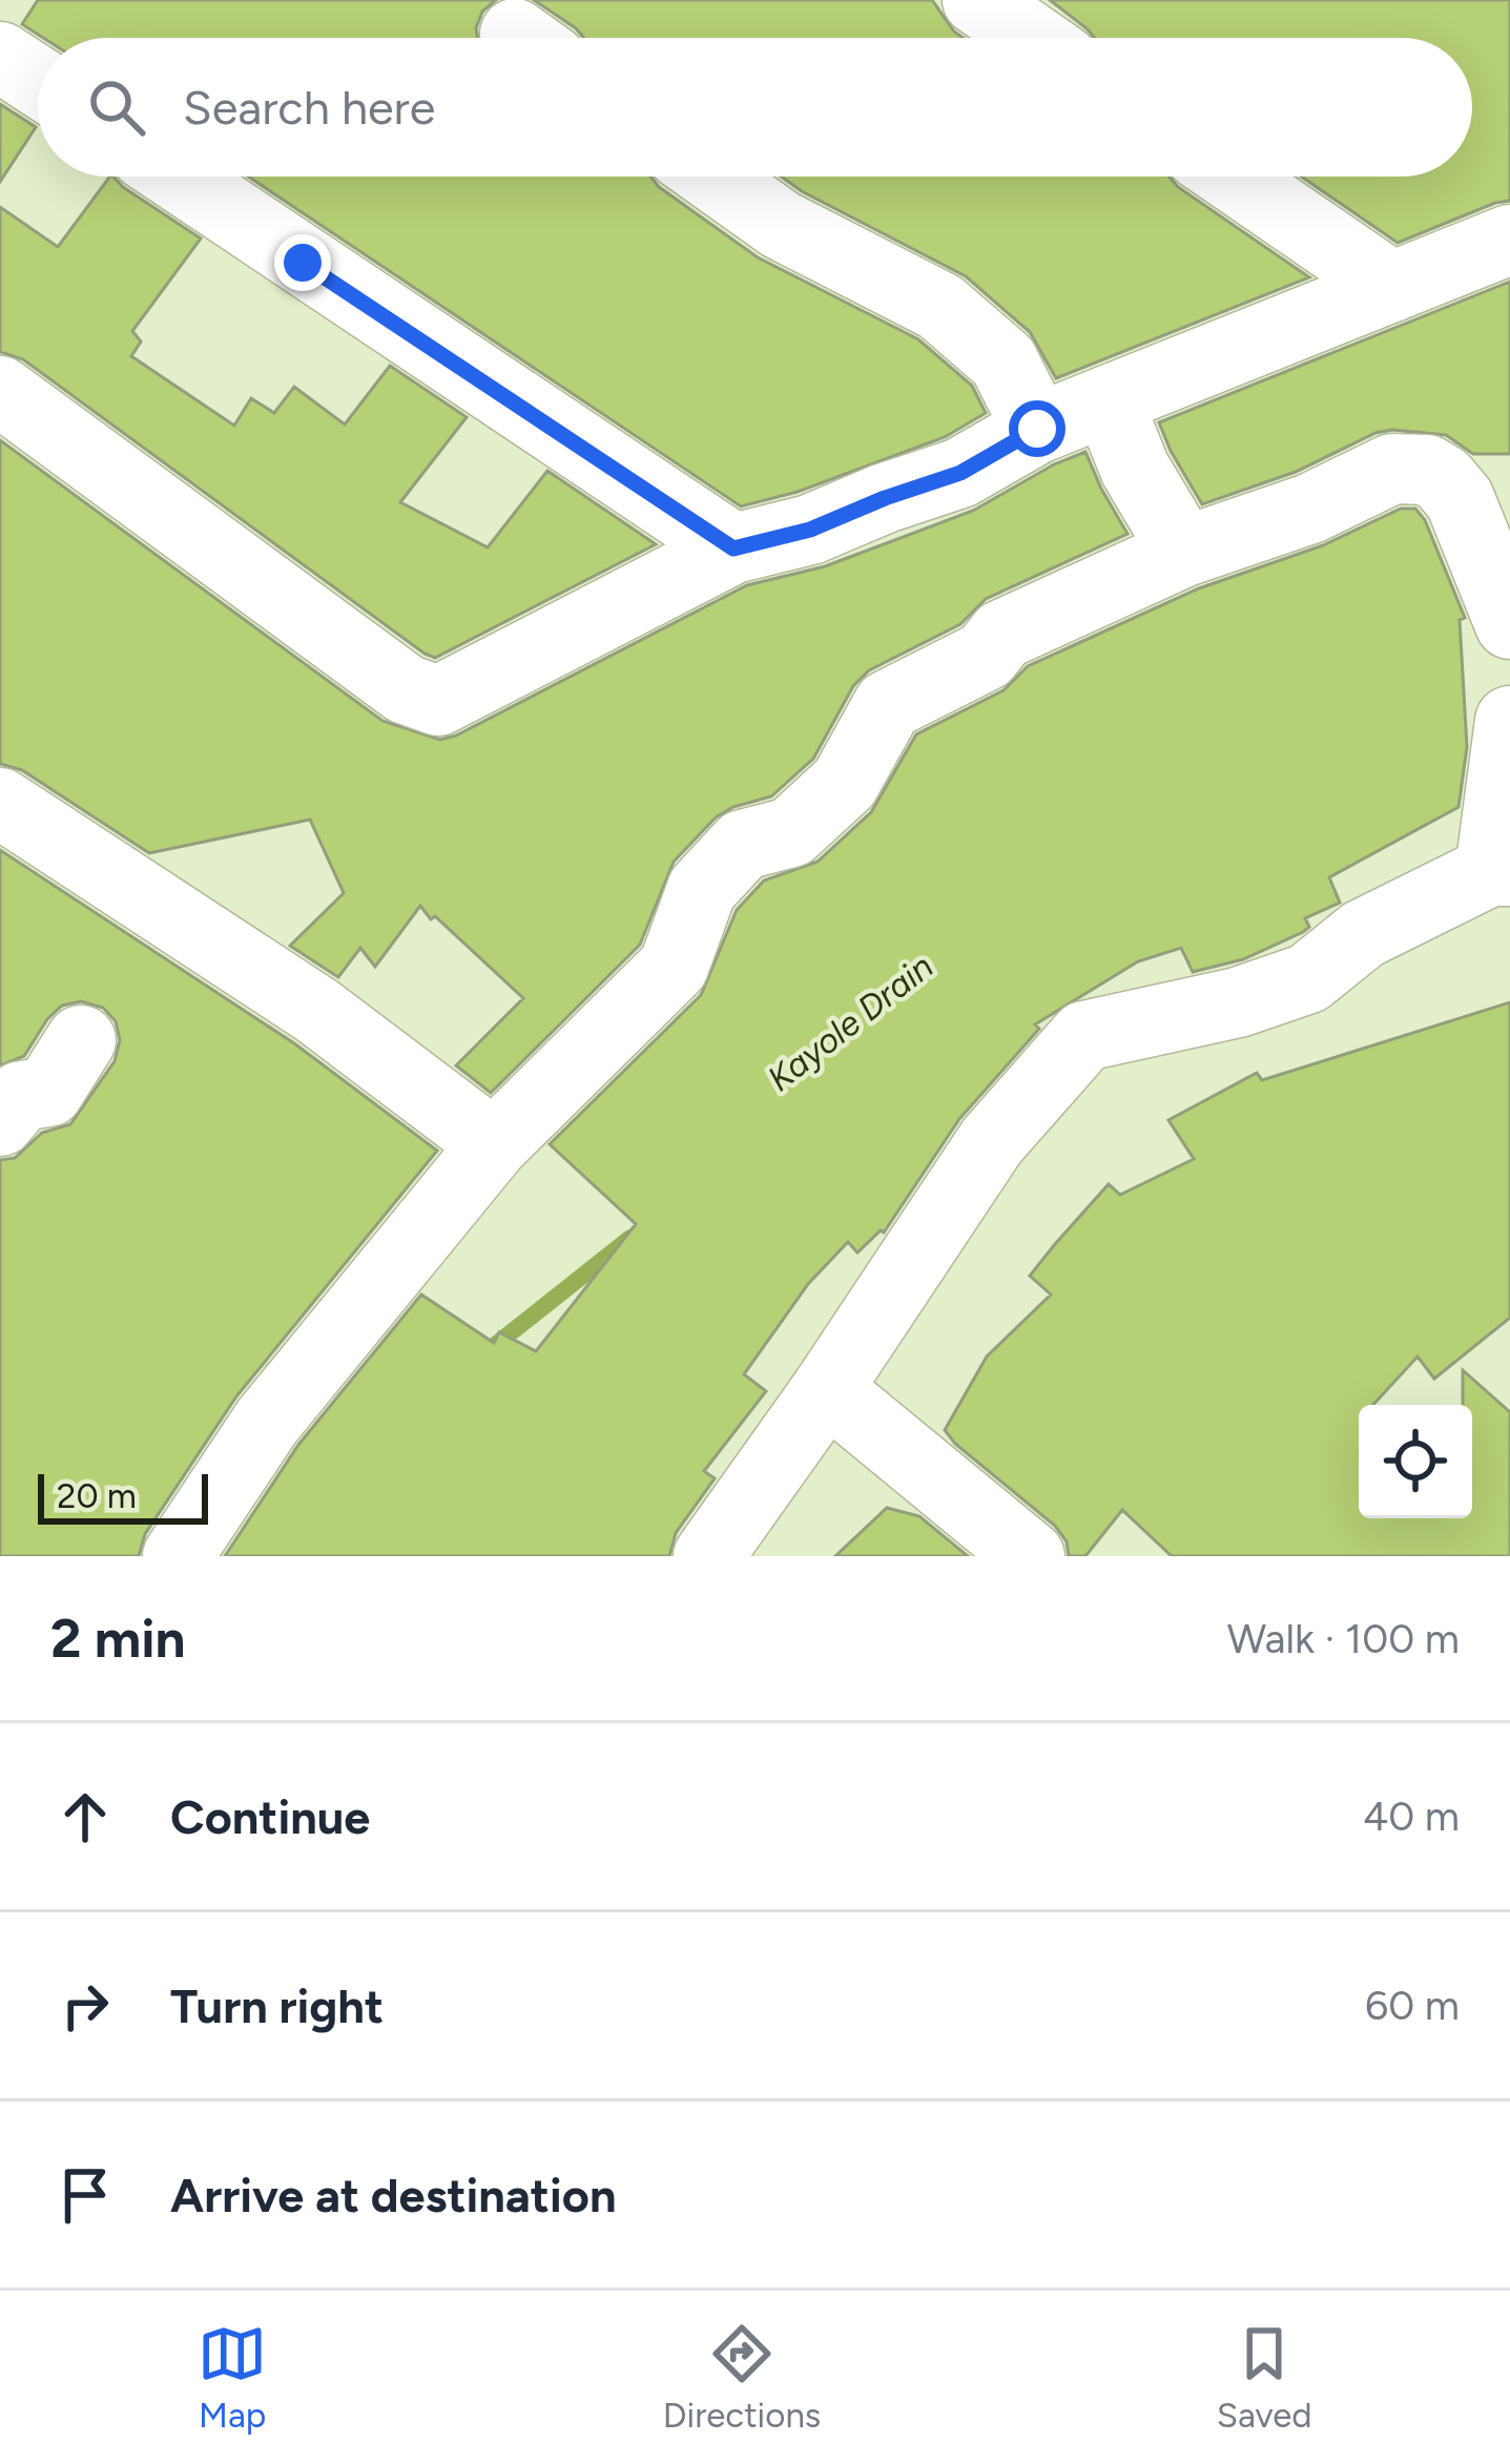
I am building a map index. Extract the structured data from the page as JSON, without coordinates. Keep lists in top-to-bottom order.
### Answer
{
  "water": ["Kayole Drain"],
  "scale_bar": "20 m",
  "page": {
    "search": "Search here",
    "scale": "20 m",
    "heading": ["2 min", "Walk · 100 m"],
    "list": [
      ["Continue", "40 m"],
      ["Turn right", "60 m"],
      "Arrive at destination"
    ],
    "nav": ["Map", "Directions", "Saved"]
  }
}
